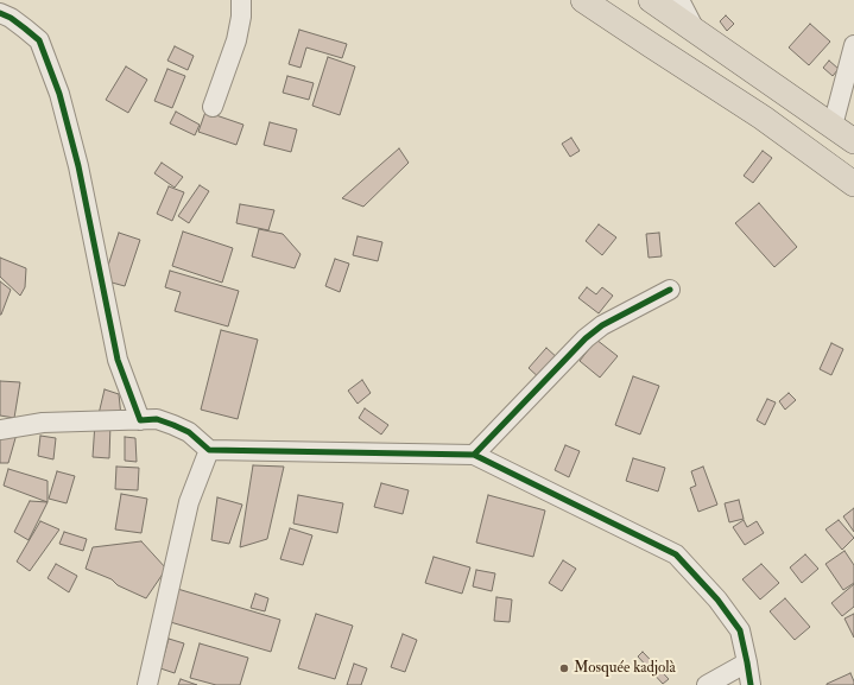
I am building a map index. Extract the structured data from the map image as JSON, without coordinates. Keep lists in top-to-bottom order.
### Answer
{
  "places": ["Mosquée kadjolà"]
}
